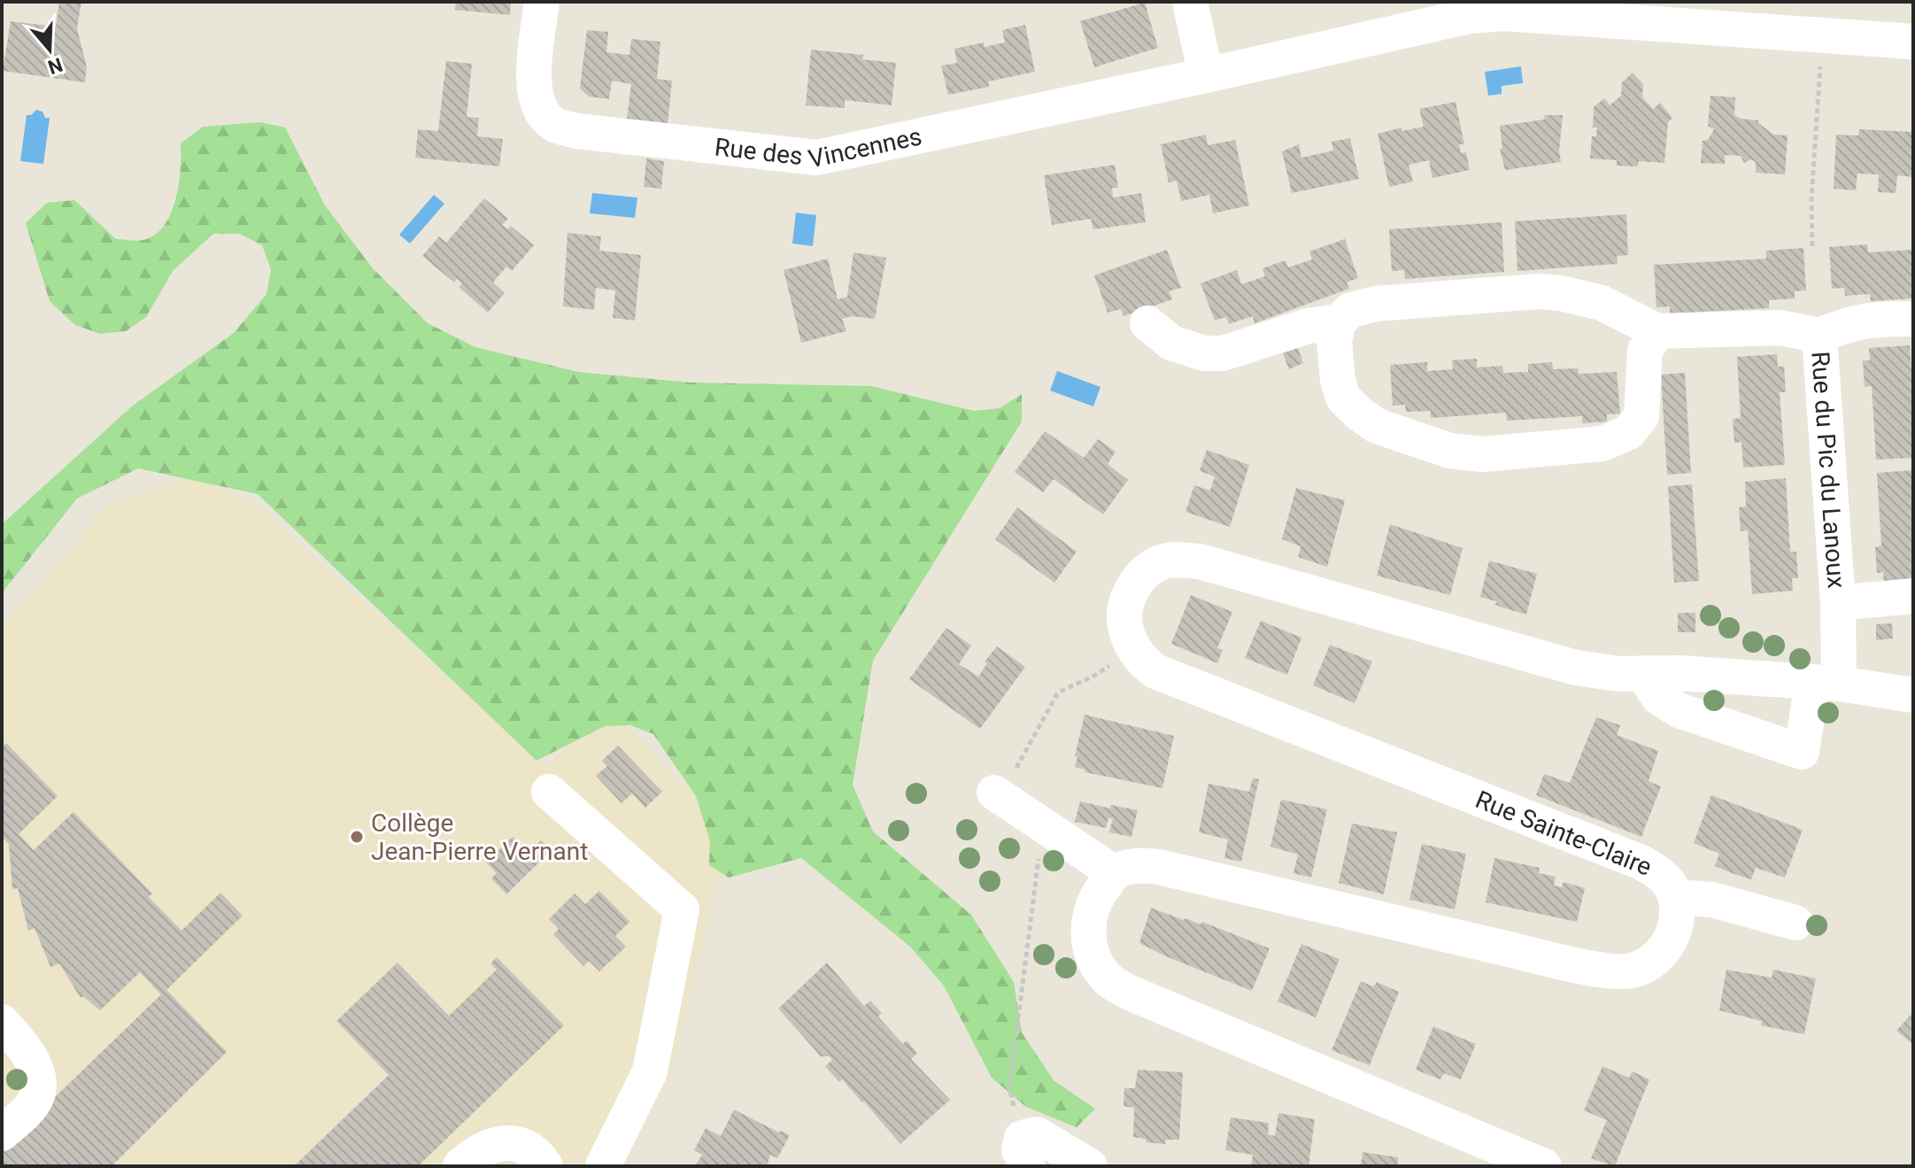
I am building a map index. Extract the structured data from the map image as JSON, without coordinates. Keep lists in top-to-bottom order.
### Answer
{
  "streets": {
    "street": ["Rue des Vincennes", "Rue du Pic du Lanoux", "Rue Sainte-Claire"]
  },
  "places": ["Collège Jean-Pierre Vernant"],
  "north": "bottom"
}
